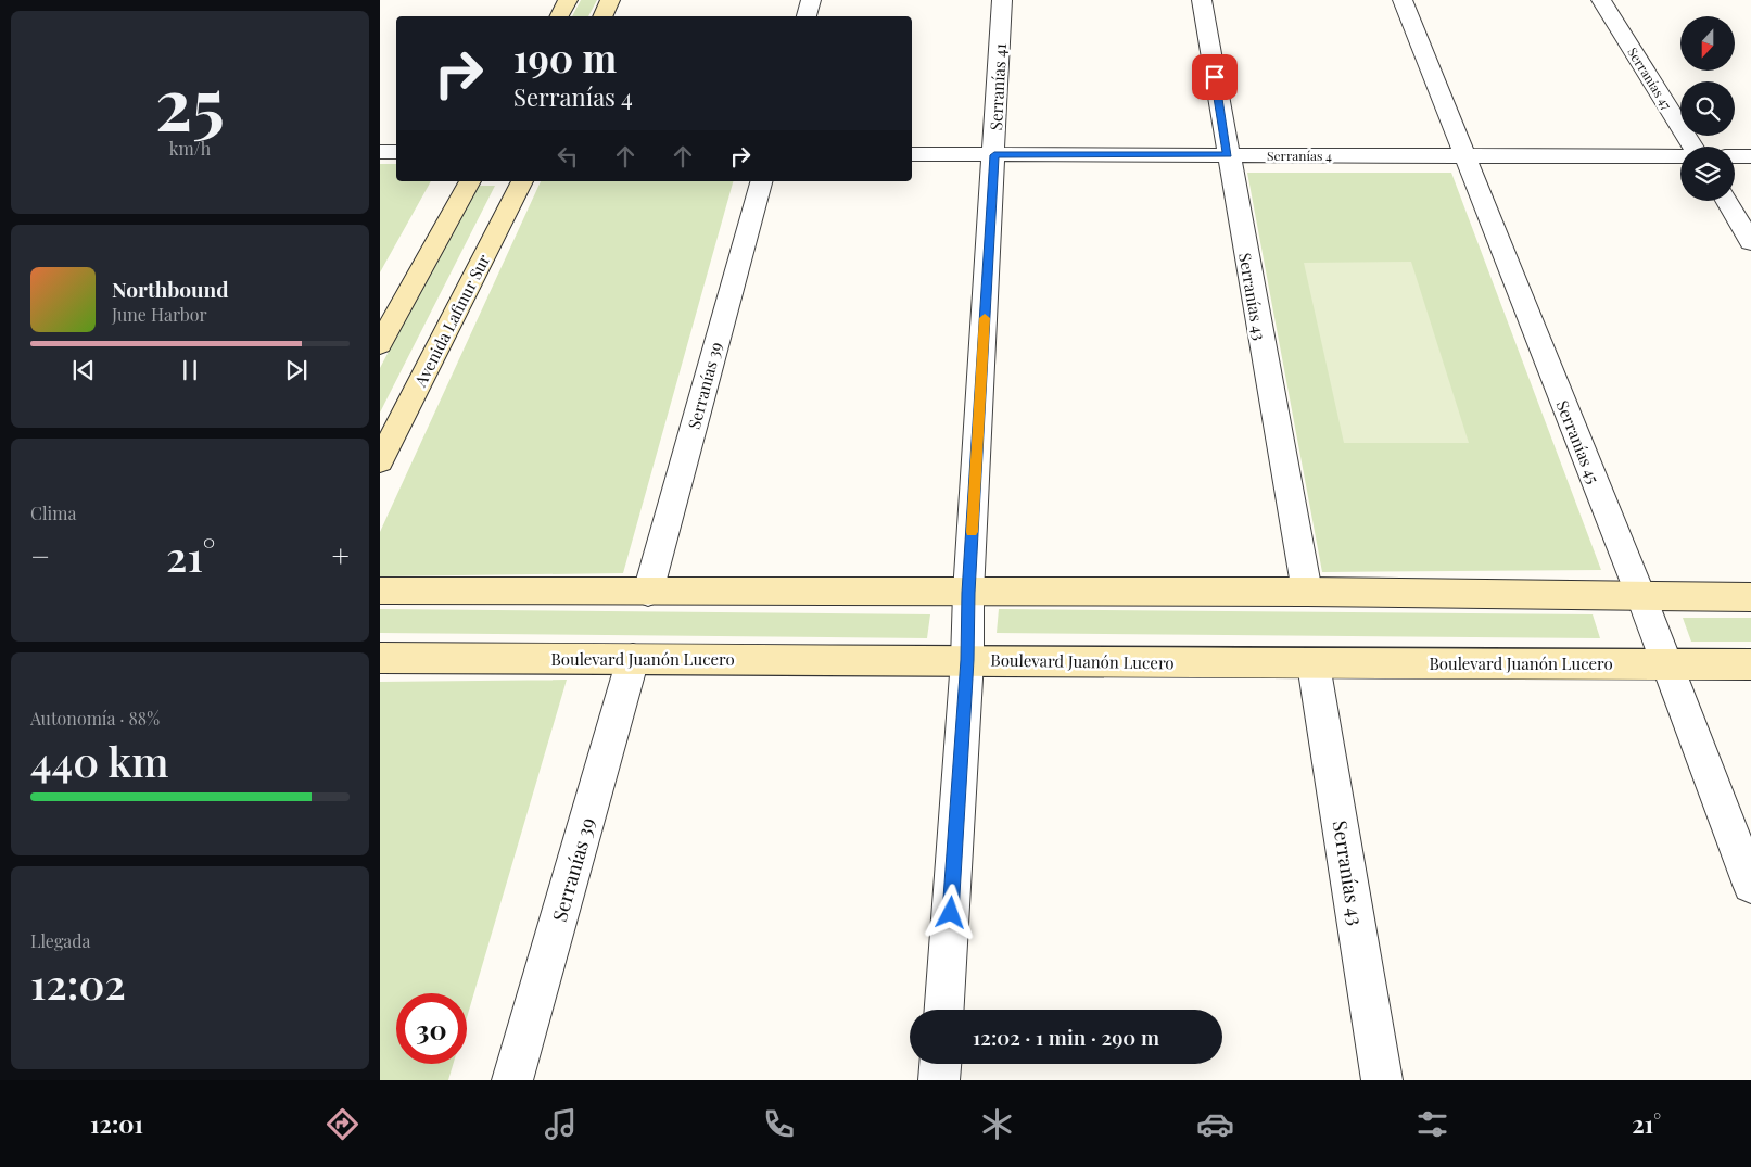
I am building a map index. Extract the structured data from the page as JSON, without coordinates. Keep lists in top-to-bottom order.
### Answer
{
  "streets": {
    "street": [
      "Serranías 47",
      "Serranías 41",
      "Serranías 4",
      "Serranías 43",
      "Avenida Lafinur Sur",
      "Serranías 39",
      "Serranías 45",
      "Boulevard Juanón Lucero"
    ]
  },
  "crossings": [
    ["Serranías 41", "Serranías 4"],
    ["Serranías 41", "Boulevard Juanón Lucero"],
    ["Serranías 4", "Serranías 43"],
    ["Serranías 4", "Serranías 45"],
    ["Serranías 43", "Boulevard Juanón Lucero"],
    ["Serranías 39", "Boulevard Juanón Lucero"],
    ["Serranías 45", "Boulevard Juanón Lucero"]
  ],
  "north": "bottom",
  "page": {
    "tile": [
      ["25", "km/h"],
      "Clima",
      ["Autonomía · 88%", "440 km"],
      ["Llegada", "12:02"]
    ],
    "turn": ["190 m", "Serranías 4"],
    "song": ["Northbound", "June Harbor"],
    "heat": ["−", "21°", "+"],
    "limit": "30",
    "trip": "12:02 · 1 min · 290 m",
    "tabs": ["12:01", "21°"]
  }
}
